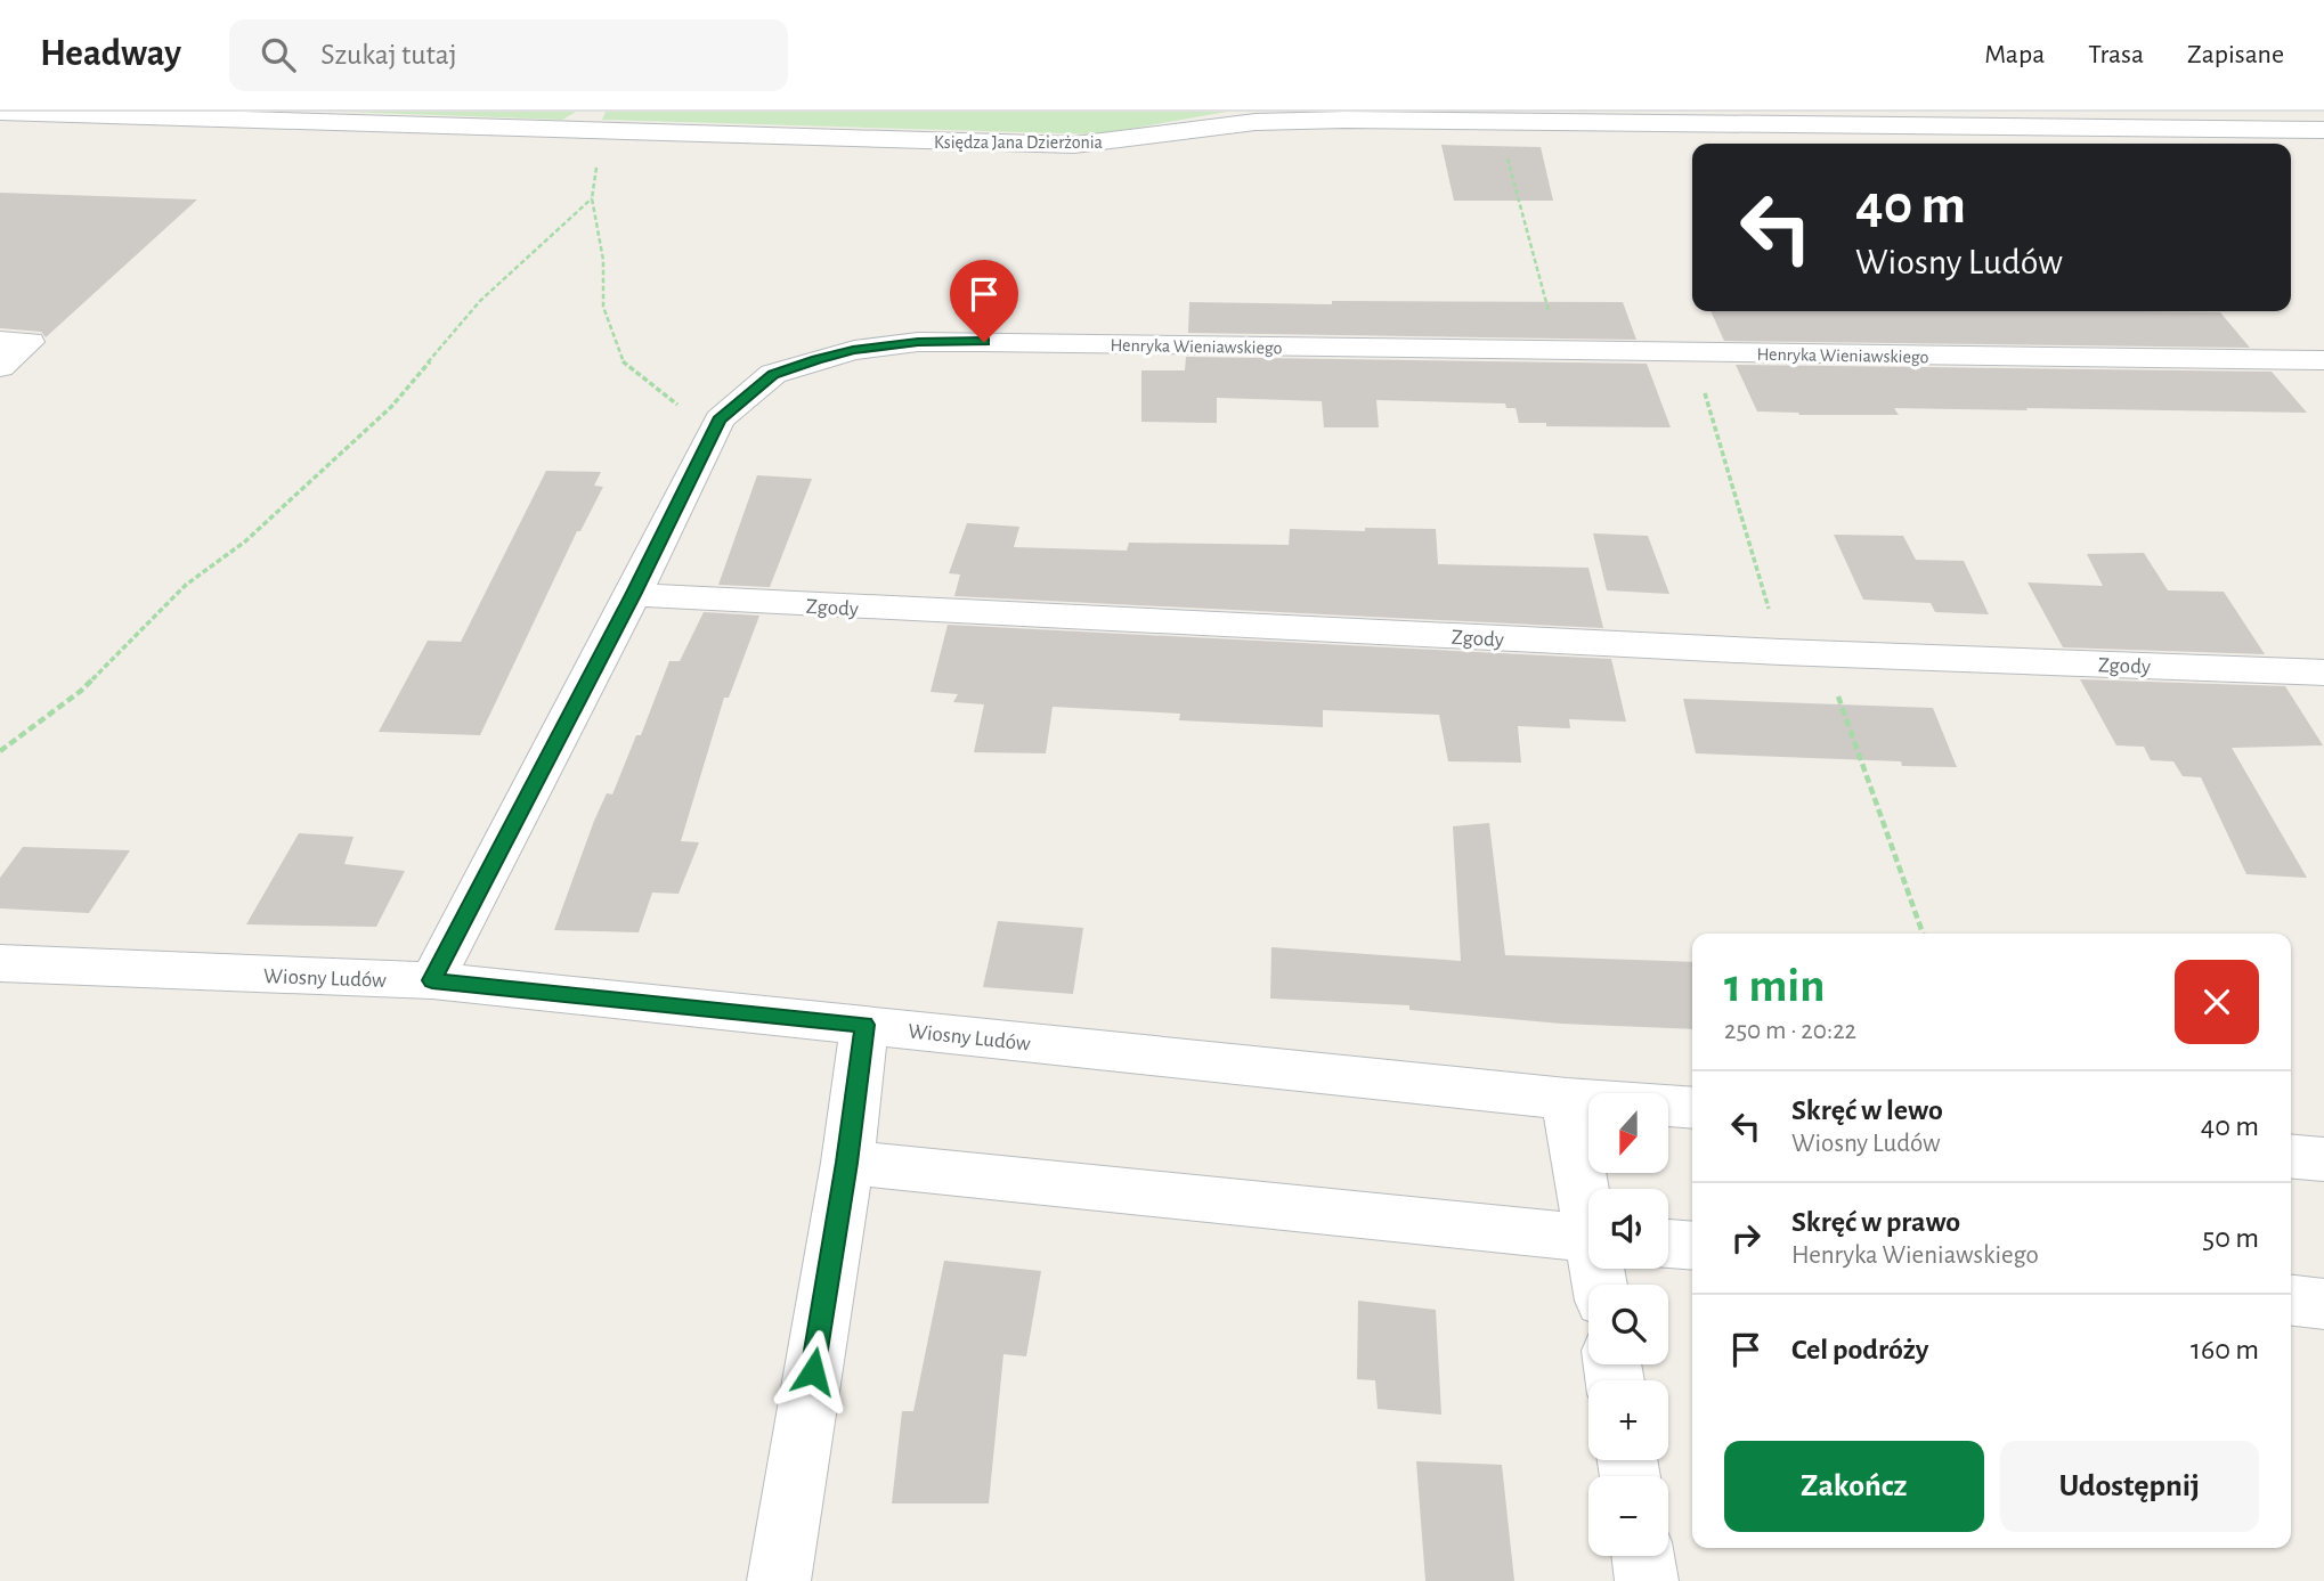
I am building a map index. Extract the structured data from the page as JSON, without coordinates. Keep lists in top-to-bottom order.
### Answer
{
  "streets": {
    "street": [
      "Księdza Jana Dzierżonia",
      "Henryka Wieniawskiego",
      "Zgody",
      "Wiosny Ludów"
    ]
  },
  "crossings": [
    ["Henryka Wieniawskiego", "Zgody"],
    ["Henryka Wieniawskiego", "Wiosny Ludów"]
  ],
  "north": "bottom",
  "page": {
    "header": "Headway",
    "search": "Szukaj tutaj",
    "nav": ["Mapa", "Trasa", "Zapisane"],
    "turn": ["40 m", "Wiosny Ludów"],
    "heading": ["1 min", "250 m · 20:22"],
    "list": [
      {
        "name": "Skręć w lewo",
        "note": "Wiosny Ludów",
        "value": "40 m"
      },
      {
        "name": "Skręć w prawo",
        "note": "Henryka Wieniawskiego",
        "value": "50 m"
      },
      {
        "name": "Cel podróży",
        "value": "160 m"
      }
    ],
    "map_buttons": ["+", "−"],
    "buttons": ["Zakończ", "Udostępnij"]
  }
}
